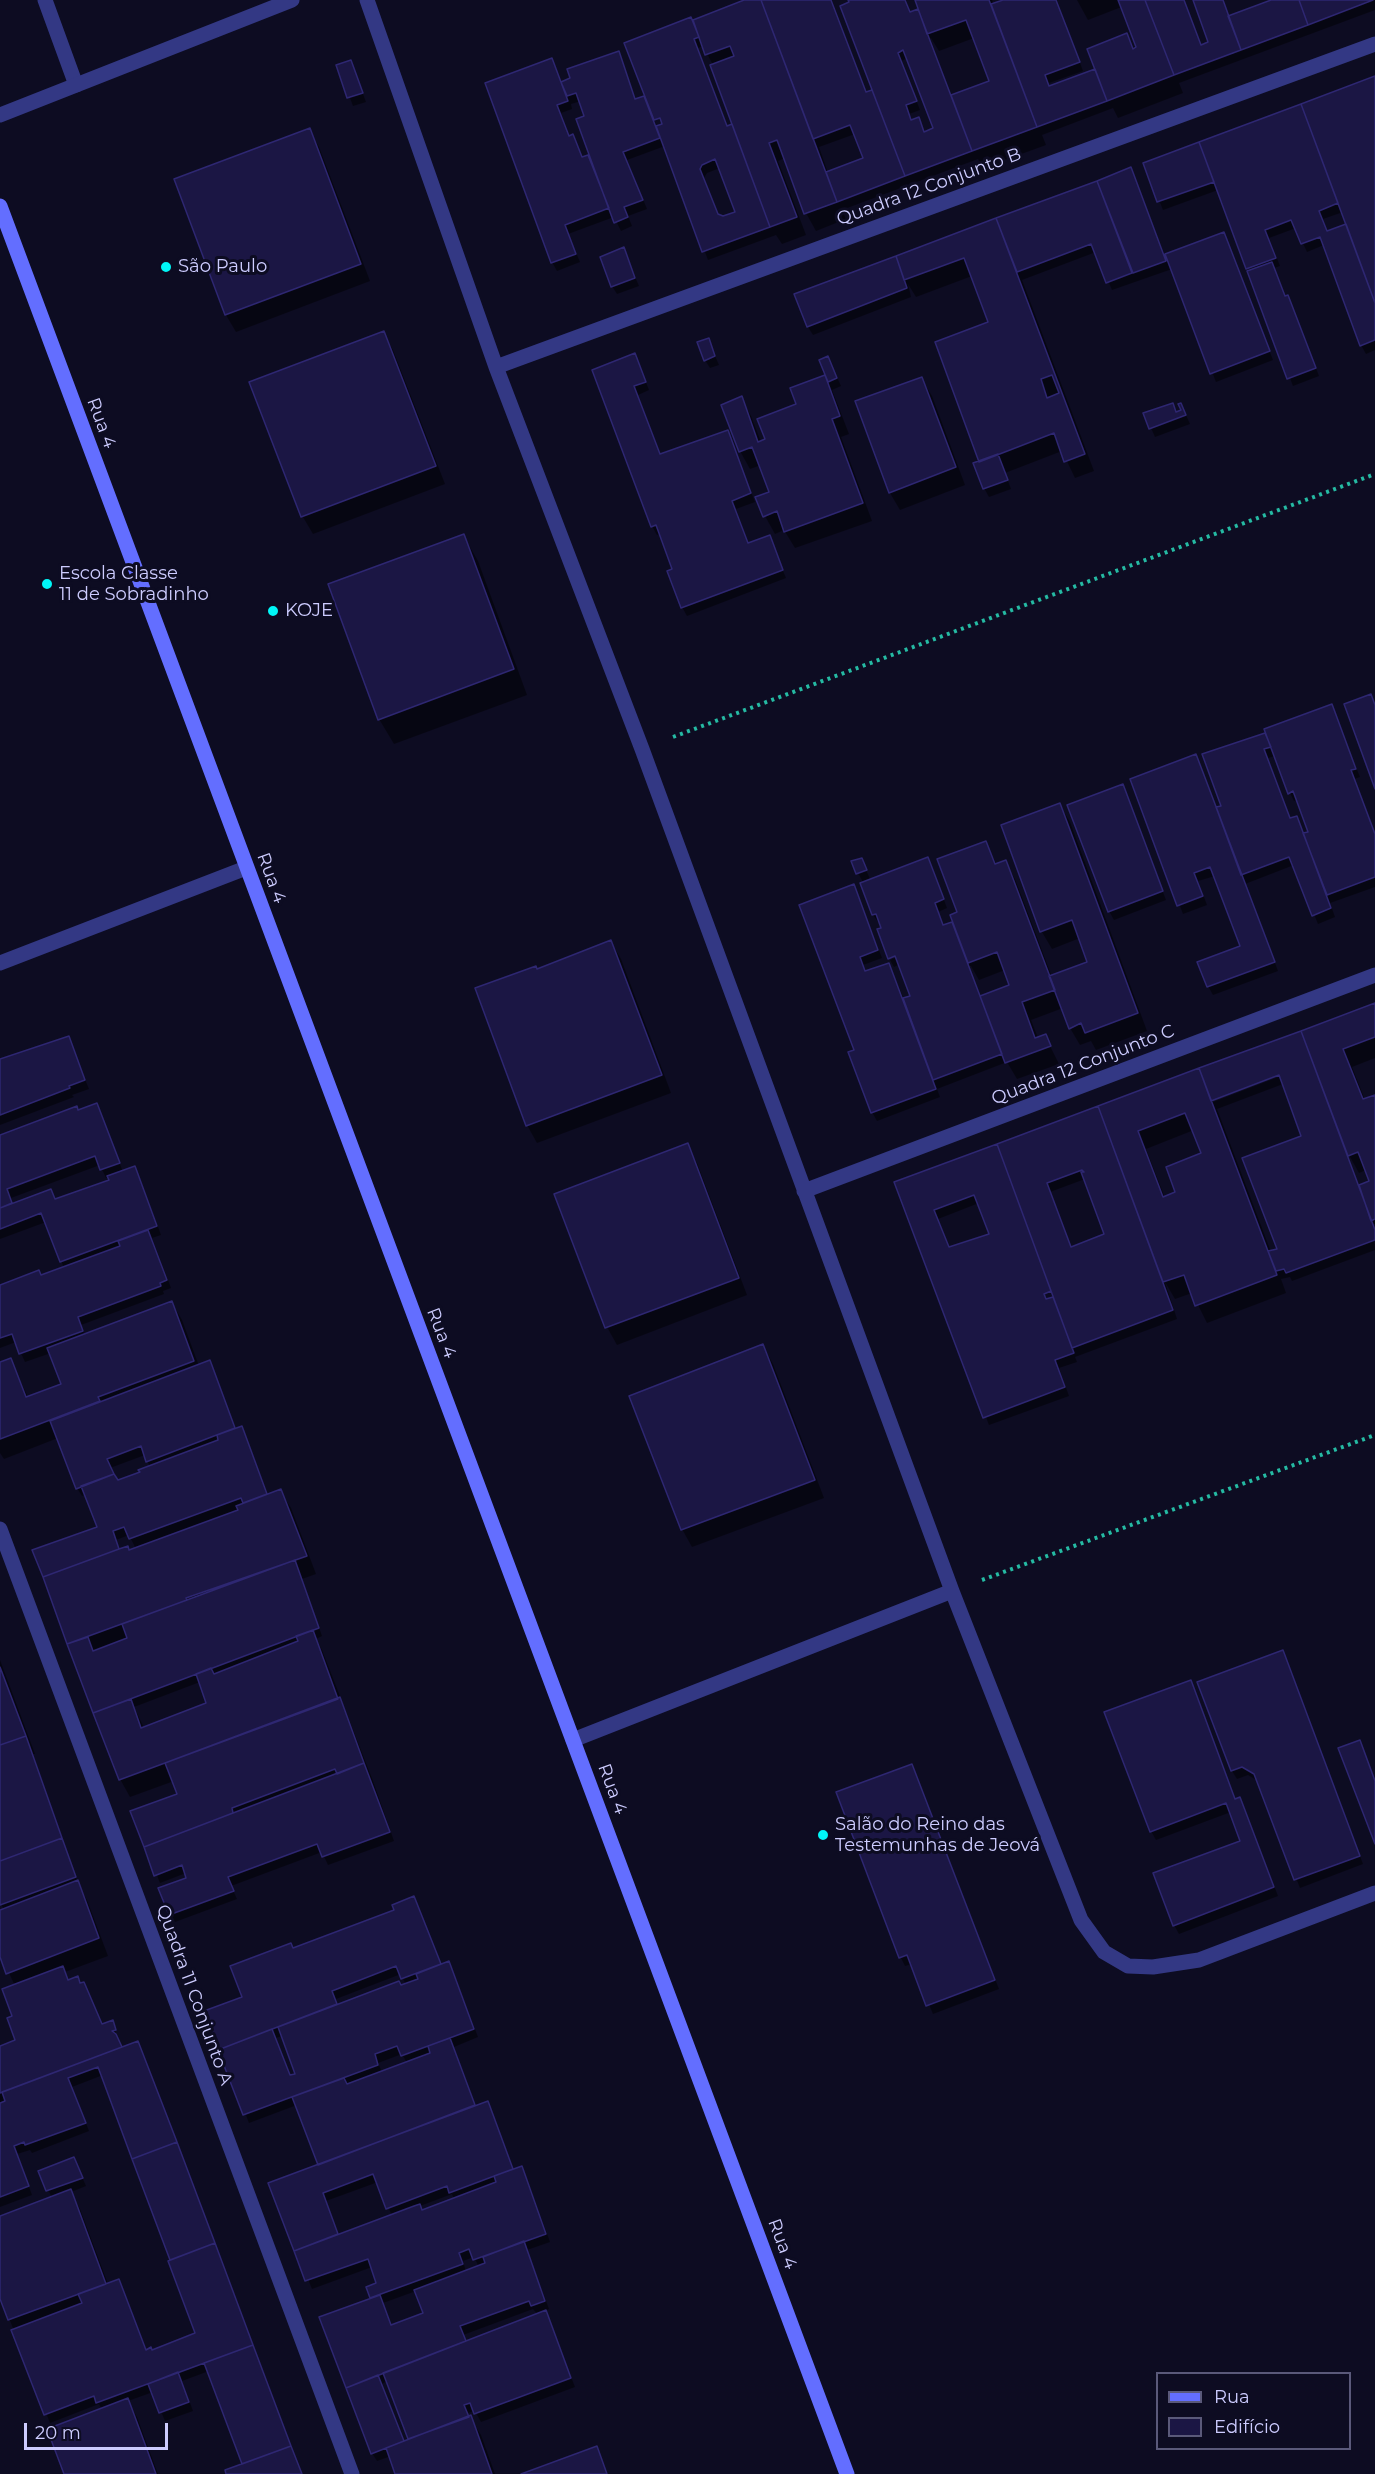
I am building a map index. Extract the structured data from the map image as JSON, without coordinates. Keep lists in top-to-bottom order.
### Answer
{
  "streets": {
    "street": [
      "Quadra 12 Conjunto B",
      "Rua 4",
      "Quadra 12 Conjunto C",
      "Quadra 11 Conjunto A"
    ]
  },
  "places": [
    "São Paulo",
    "Escola Classe 11 de Sobradinho",
    "KOJE",
    "Salão do Reino das Testemunhas de Jeová"
  ],
  "legend": ["Rua", "Edifício"],
  "scale_bar": "20 m"
}
